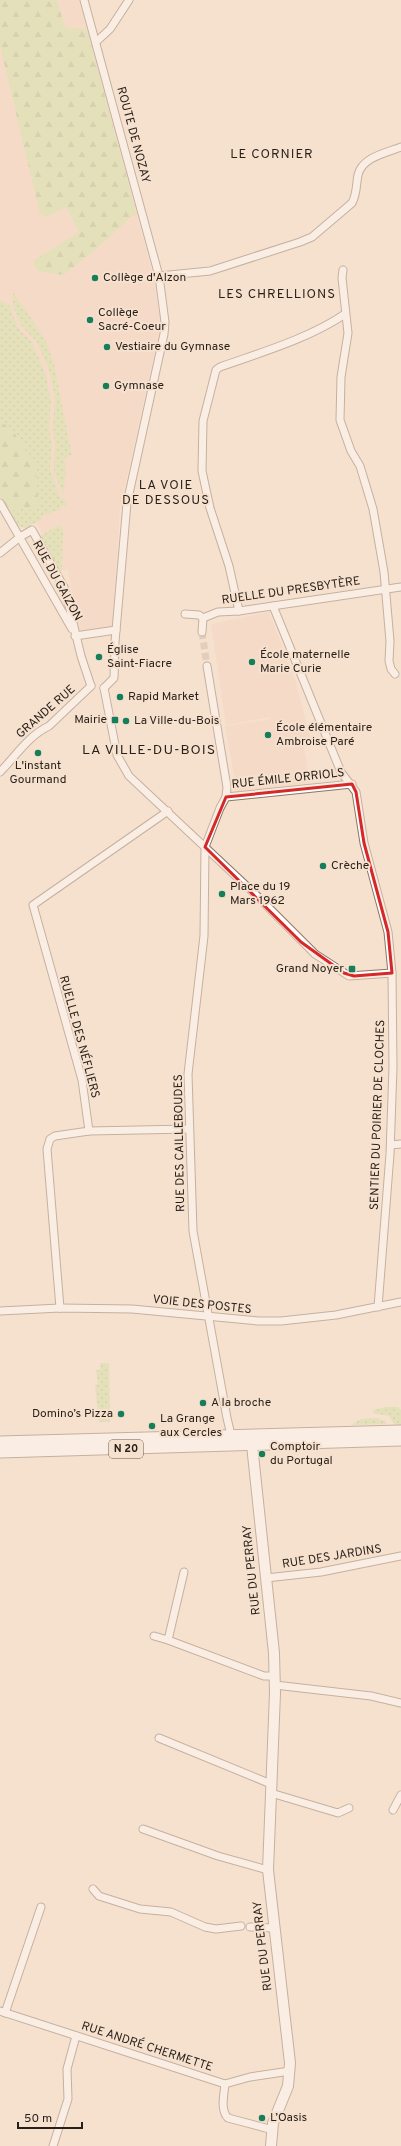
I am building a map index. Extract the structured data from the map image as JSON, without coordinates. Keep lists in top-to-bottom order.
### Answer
{
  "streets": {
    "main road": ["N 20"],
    "street": [
      "ROUTE DE NOZAY",
      "RUE DU GAIZON",
      "RUELLE DU PRESBYTÈRE",
      "GRANDE RUE",
      "RUE ÉMILE ORRIOLS",
      "RUELLE DES NÉFLIERS",
      "SENTIER DU POIRIER DE CLOCHES",
      "RUE DES CAILLEBOUDES",
      "VOIE DES POSTES",
      "RUE DES JARDINS",
      "RUE DU PERRAY",
      "RUE ANDRÉ CHERMETTE"
    ]
  },
  "crossings": [
    ["RUE DU GAIZON", "GRANDE RUE"],
    ["RUE ÉMILE ORRIOLS", "SENTIER DU POIRIER DE CLOCHES"],
    ["RUE ÉMILE ORRIOLS", "RUE DES CAILLEBOUDES"],
    ["SENTIER DU POIRIER DE CLOCHES", "VOIE DES POSTES"],
    ["RUE DES CAILLEBOUDES", "VOIE DES POSTES"],
    ["RUE DES CAILLEBOUDES", "N 20"],
    ["N 20", "RUE DU PERRAY"],
    ["RUE DES JARDINS", "RUE DU PERRAY"],
    ["RUE DU PERRAY", "RUE ANDRÉ CHERMETTE"]
  ],
  "districts": [
    "LE CORNIER",
    "LES CHRELLIONS",
    "LA VOIE DE DESSOUS",
    "LA VILLE-DU-BOIS"
  ],
  "places": {
    "other": [
      "Collège d'Alzon",
      "Collège Sacré-Coeur",
      "Vestiaire du Gymnase",
      "Gymnase",
      "Église Saint-Fiacre",
      "École maternelle Marie Curie",
      "Rapid Market",
      "La Ville-du-Bois",
      "École élémentaire Ambroise Paré",
      "L'instant Gourmand",
      "Crèche",
      "Place du 19 Mars 1962",
      "A la broche",
      "Domino’s Pizza",
      "La Grange aux Cercles",
      "Comptoir du Portugal",
      "L’Oasis"
    ],
    "transit": ["Mairie", "Grand Noyer"]
  },
  "scale_bar": "50 m"
}
